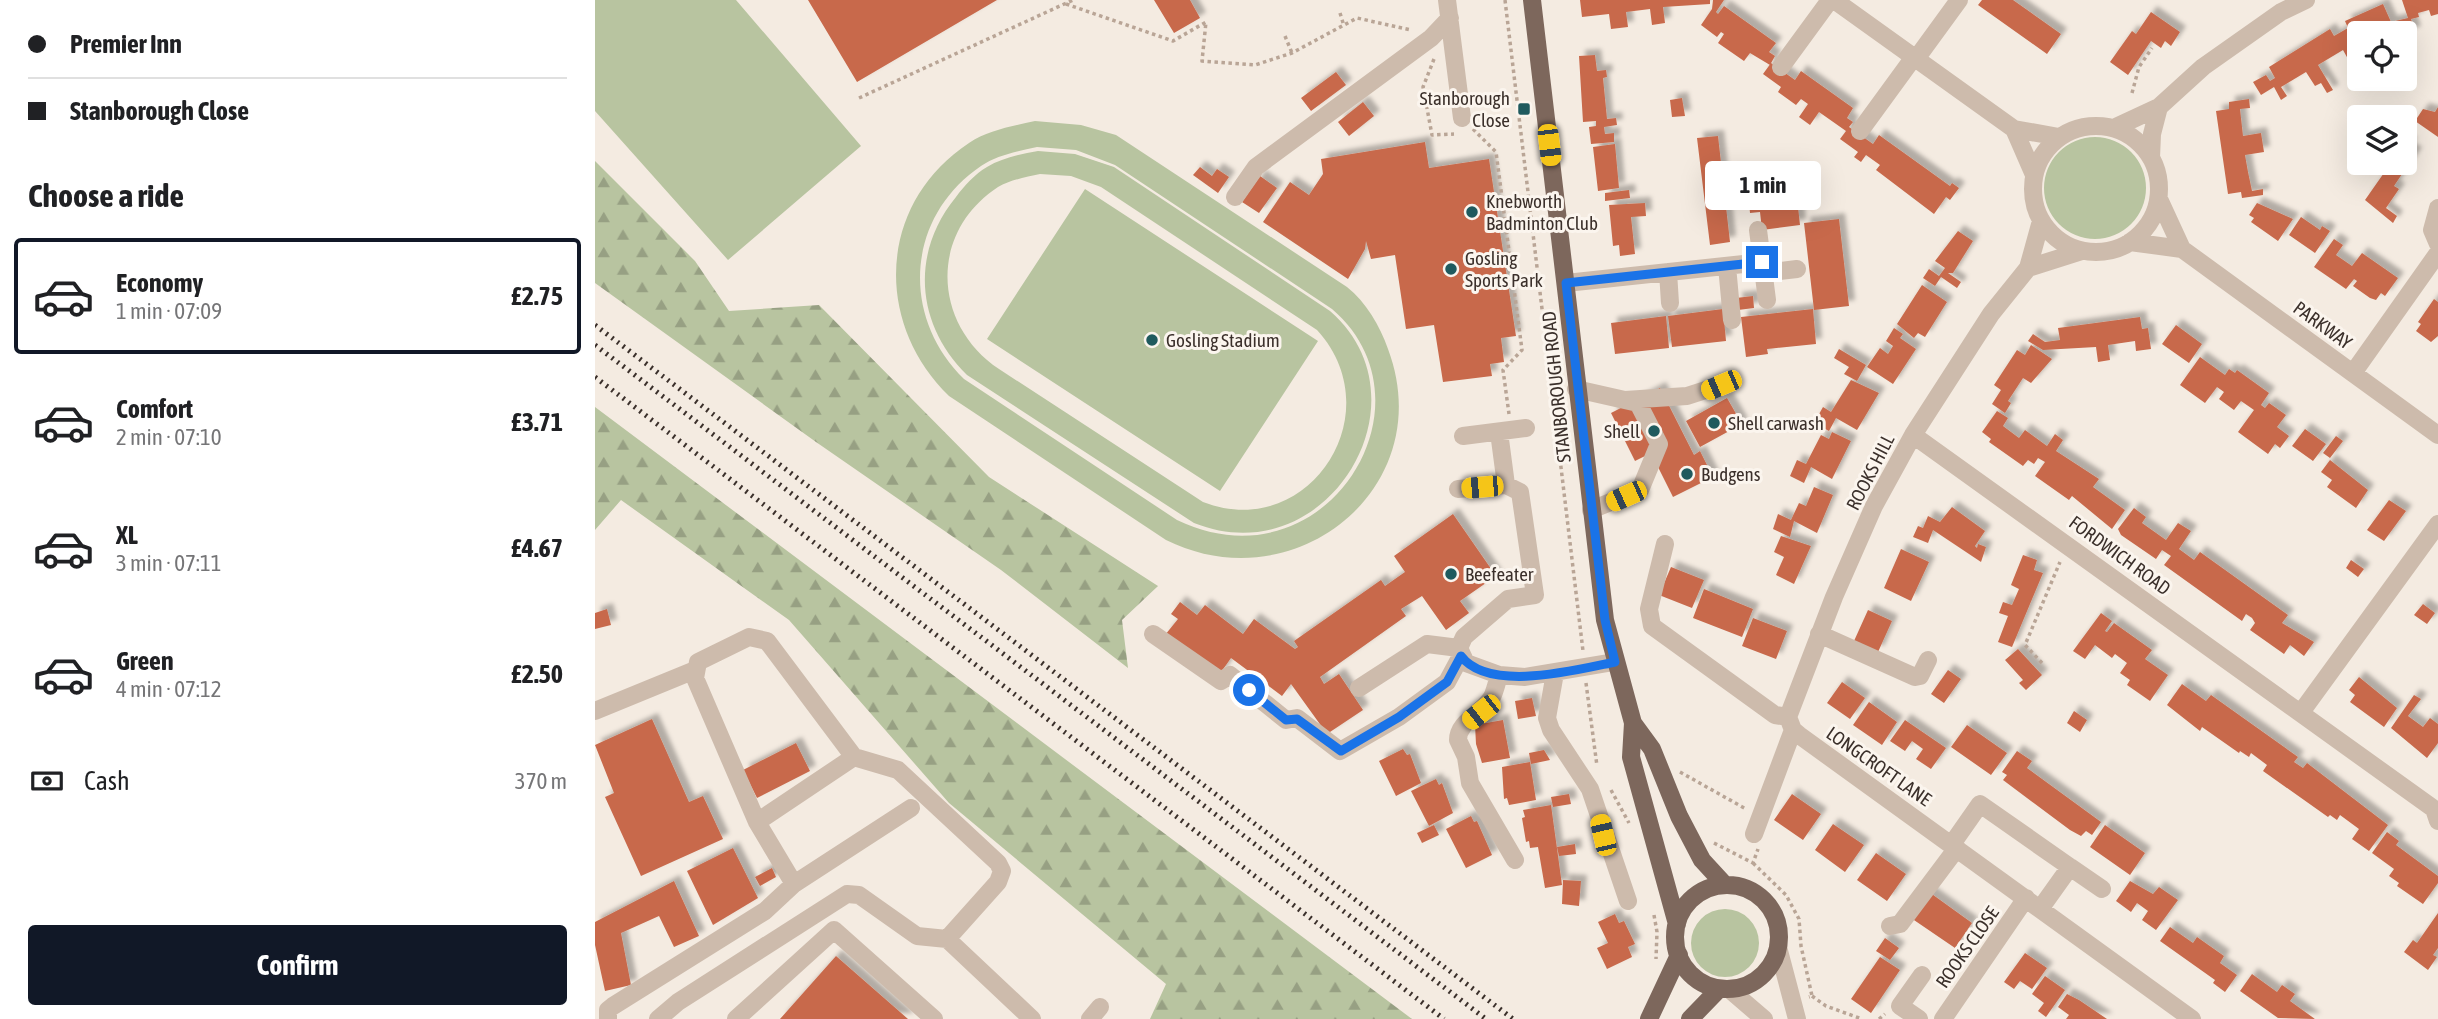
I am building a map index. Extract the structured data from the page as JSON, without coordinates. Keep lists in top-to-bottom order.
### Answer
{
  "streets": {
    "main road": ["STANBOROUGH ROAD"],
    "street": [
      "PARKWAY",
      "ROOKS HILL",
      "FORDWICH ROAD",
      "LONGCROFT LANE",
      "ROOKS CLOSE"
    ]
  },
  "crossings": [
    ["PARKWAY", "ROOKS HILL"],
    ["ROOKS HILL", "FORDWICH ROAD"],
    ["ROOKS HILL", "LONGCROFT LANE"],
    ["LONGCROFT LANE", "ROOKS CLOSE"]
  ],
  "places": {
    "transit": ["Stanborough Close"],
    "other": [
      "Knebworth Badminton Club",
      "Gosling Sports Park",
      "Gosling Stadium",
      "Shell carwash",
      "Shell",
      "Budgens",
      "Beefeater"
    ]
  },
  "page": {
    "banner": ["Premier Inn", "Stanborough Close"],
    "heading": "Choose a ride",
    "bubble": "1 min",
    "list": [
      {
        "name": "Economy",
        "note": "1 min · 07:09",
        "value": "£2.75"
      },
      {
        "name": "Comfort",
        "note": "2 min · 07:10",
        "value": "£3.71"
      },
      {
        "name": "XL",
        "note": "3 min · 07:11",
        "value": "£4.67"
      },
      {
        "name": "Green",
        "note": "4 min · 07:12",
        "value": "£2.50"
      }
    ],
    "pay": ["Cash", "370 m"],
    "buttons": "Confirm"
  }
}
